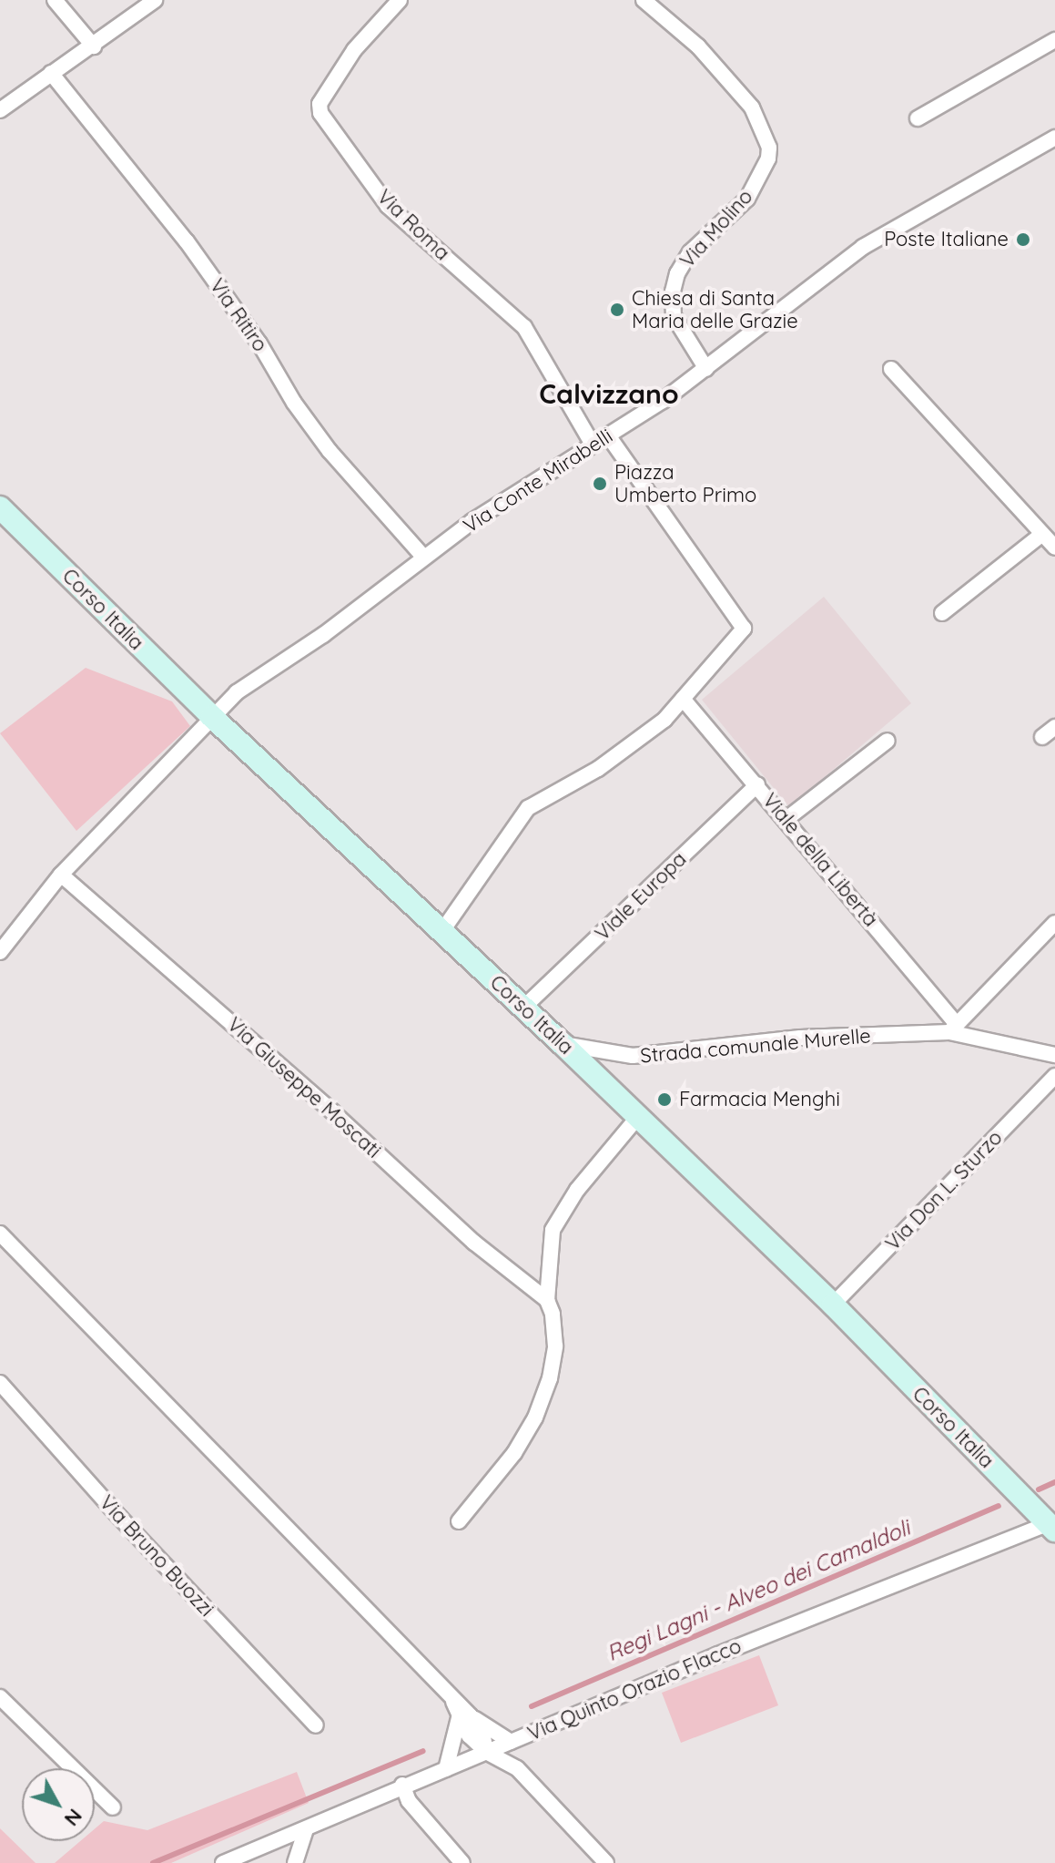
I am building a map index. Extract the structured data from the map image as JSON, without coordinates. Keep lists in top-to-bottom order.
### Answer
{
  "streets": {
    "street": [
      "Via Roma",
      "Via Molino",
      "Via Ritiro",
      "Via Conte Mirabelli",
      "Corso Italia",
      "Viale della Libertà",
      "Viale Europa",
      "Strada comunale Murelle",
      "Via Giuseppe Moscati",
      "Via Don L. Sturzo",
      "Via Bruno Buozzi",
      "Via Quinto Orazio Flacco"
    ]
  },
  "crossings": [
    ["Via Roma", "Via Conte Mirabelli"],
    ["Via Molino", "Via Conte Mirabelli"],
    ["Via Ritiro", "Via Conte Mirabelli"],
    ["Via Conte Mirabelli", "Corso Italia"],
    ["Via Conte Mirabelli", "Via Giuseppe Moscati"],
    ["Corso Italia", "Viale Europa"],
    ["Corso Italia", "Strada comunale Murelle"],
    ["Corso Italia", "Via Don L. Sturzo"],
    ["Corso Italia", "Via Quinto Orazio Flacco"],
    ["Viale della Libertà", "Viale Europa"],
    ["Viale della Libertà", "Strada comunale Murelle"]
  ],
  "districts": ["Calvizzano"],
  "water": ["Regi Lagni - Alveo dei Camaldoli"],
  "places": [
    "Poste Italiane",
    "Chiesa di Santa Maria delle Grazie",
    "Piazza Umberto Primo",
    "Farmacia Menghi"
  ],
  "north": "bottom right"
}
